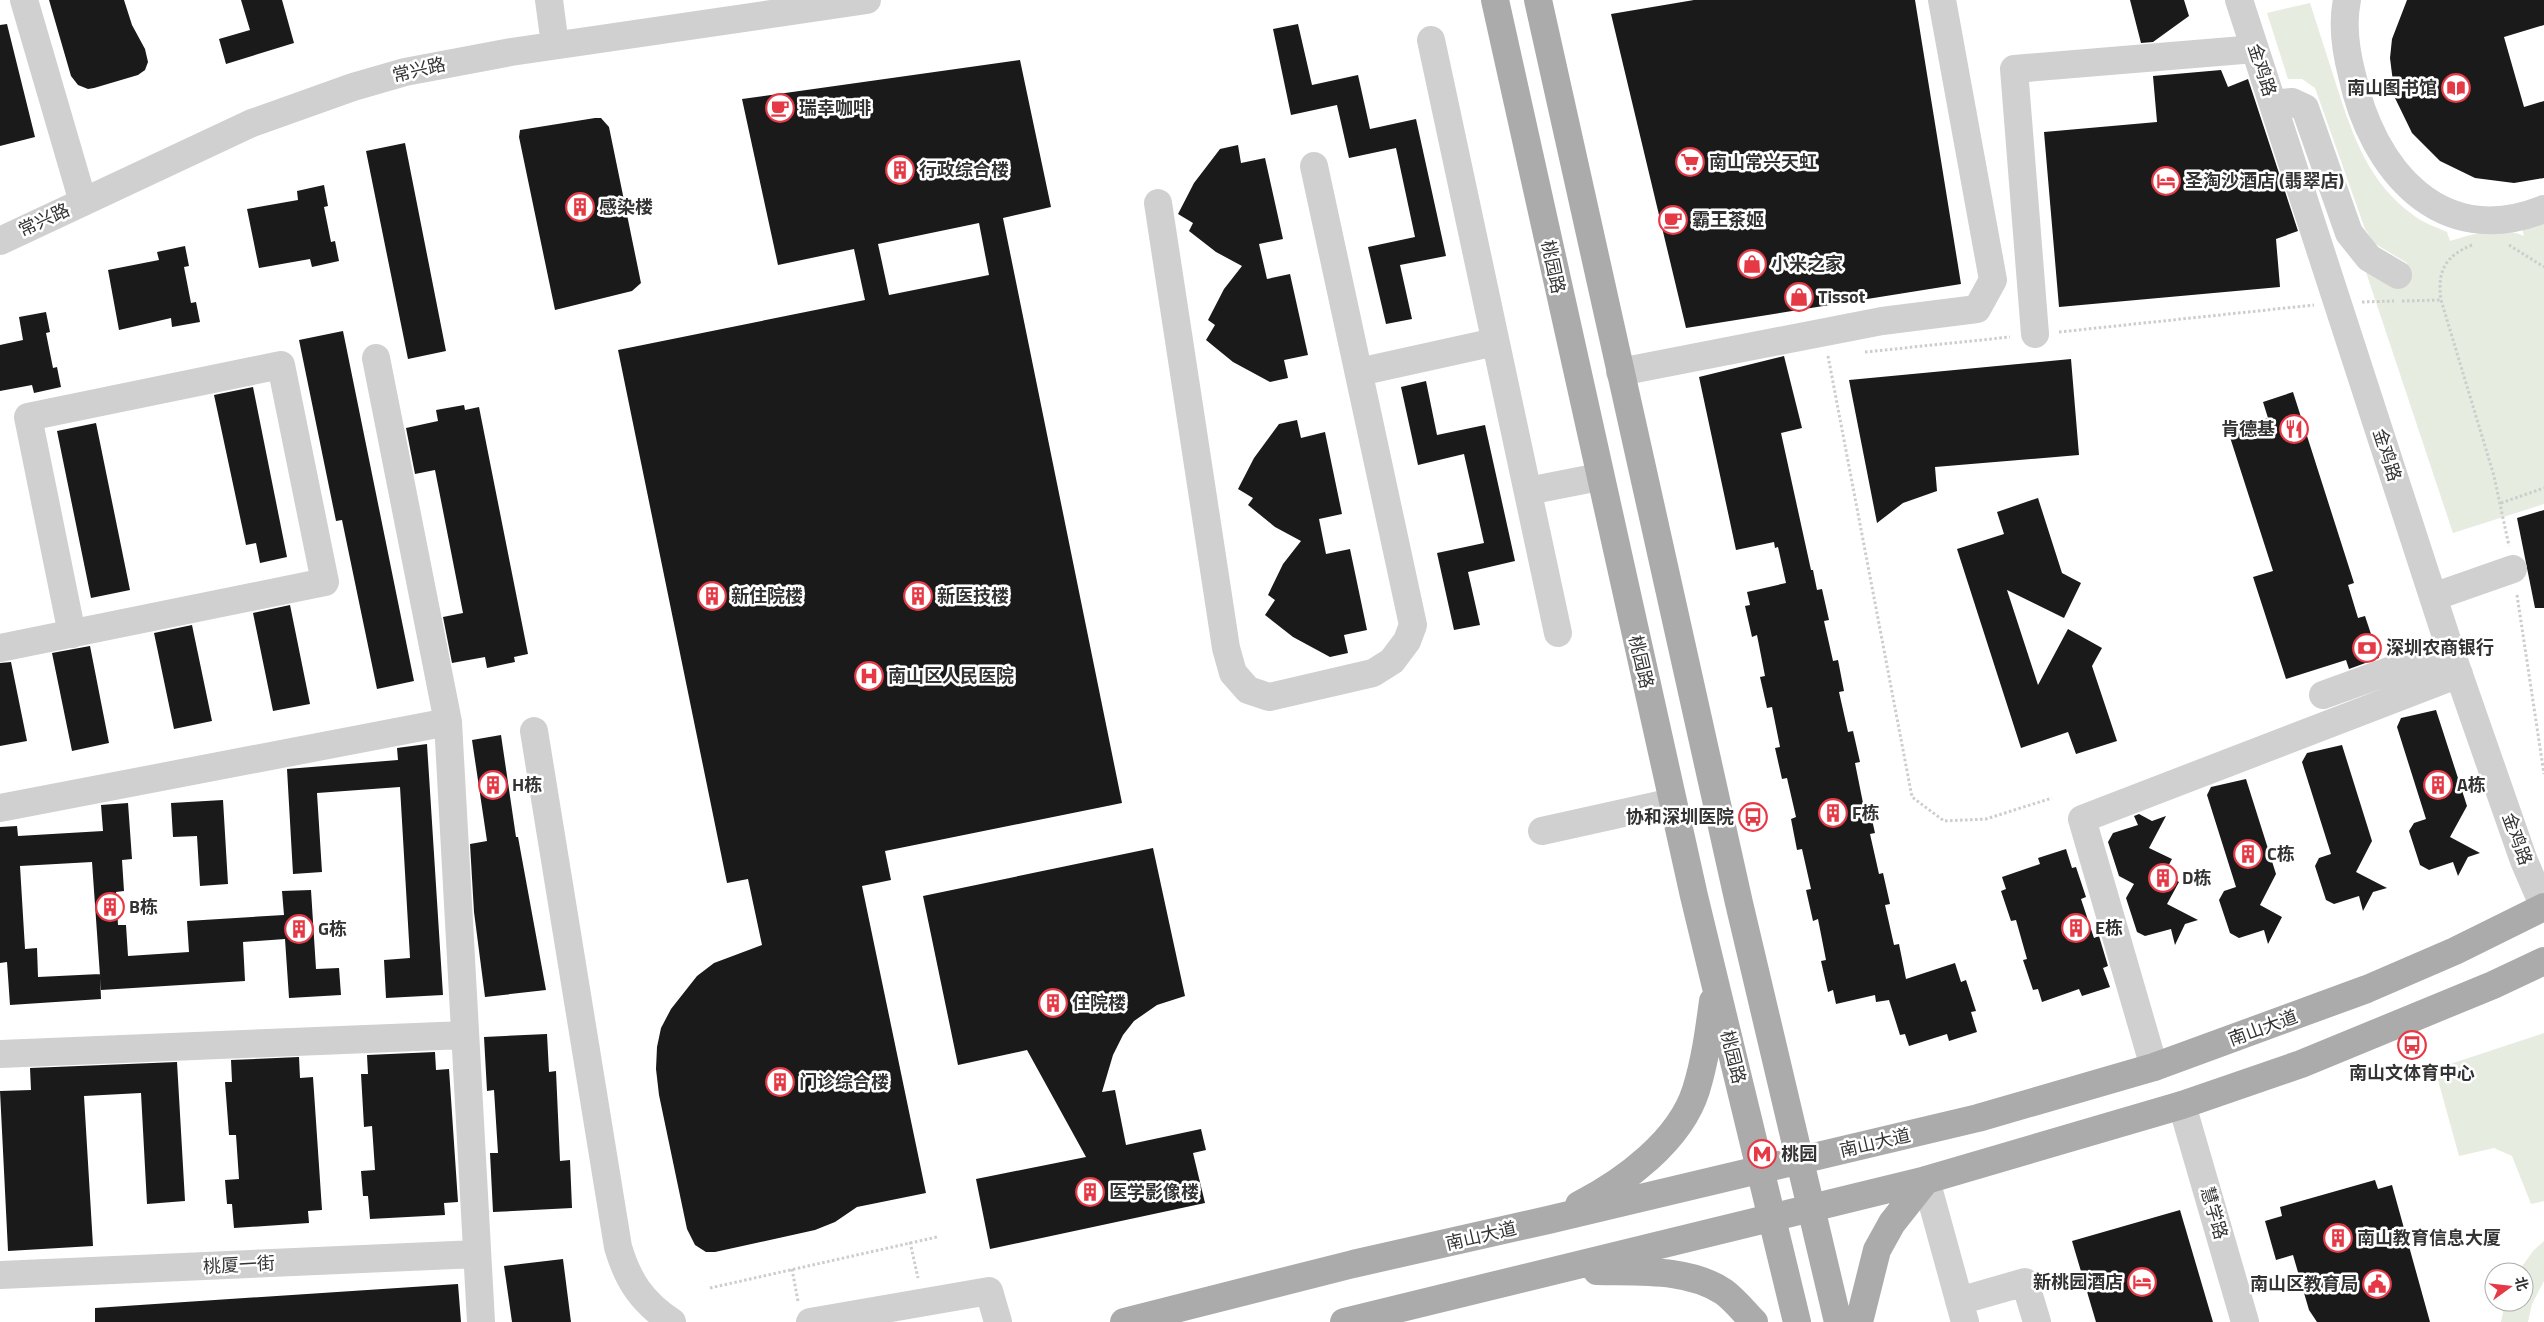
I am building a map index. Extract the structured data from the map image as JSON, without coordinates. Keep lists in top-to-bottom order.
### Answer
{
  "streets": {
    "main road": ["桃园路", "南山大道"],
    "street": [
      "常兴路",
      "金鸡路",
      "慧学路",
      "桃厦一街"
    ]
  },
  "crossings": [
    ["金鸡路", "南山大道"],
    ["桃园路", "南山大道"]
  ],
  "places": {
    "library": ["南山图书馆"],
    "cafe": ["瑞幸咖啡", "霸王茶姬"],
    "supermarket": ["南山常兴天虹"],
    "building": [
      "行政综合楼",
      "感染楼",
      "新住院楼",
      "新医技楼",
      "H栋",
      "A栋",
      "F栋",
      "C栋",
      "D栋",
      "B栋",
      "E栋",
      "G栋",
      "住院楼",
      "门诊综合楼",
      "医学影像楼",
      "南山教育信息大厦"
    ],
    "hotel": ["圣淘沙酒店 (翡翠店)", "新桃园酒店"],
    "shop": ["小米之家", "Tissot"],
    "restaurant": ["肯德基"],
    "bank": ["深圳农商银行"],
    "hospital": ["南山区人民医院"],
    "bus stop": ["协和深圳医院", "南山文体育中心"],
    "metro station": ["桃园"],
    "public building": ["南山区教育局"]
  },
  "north": "right"
}
